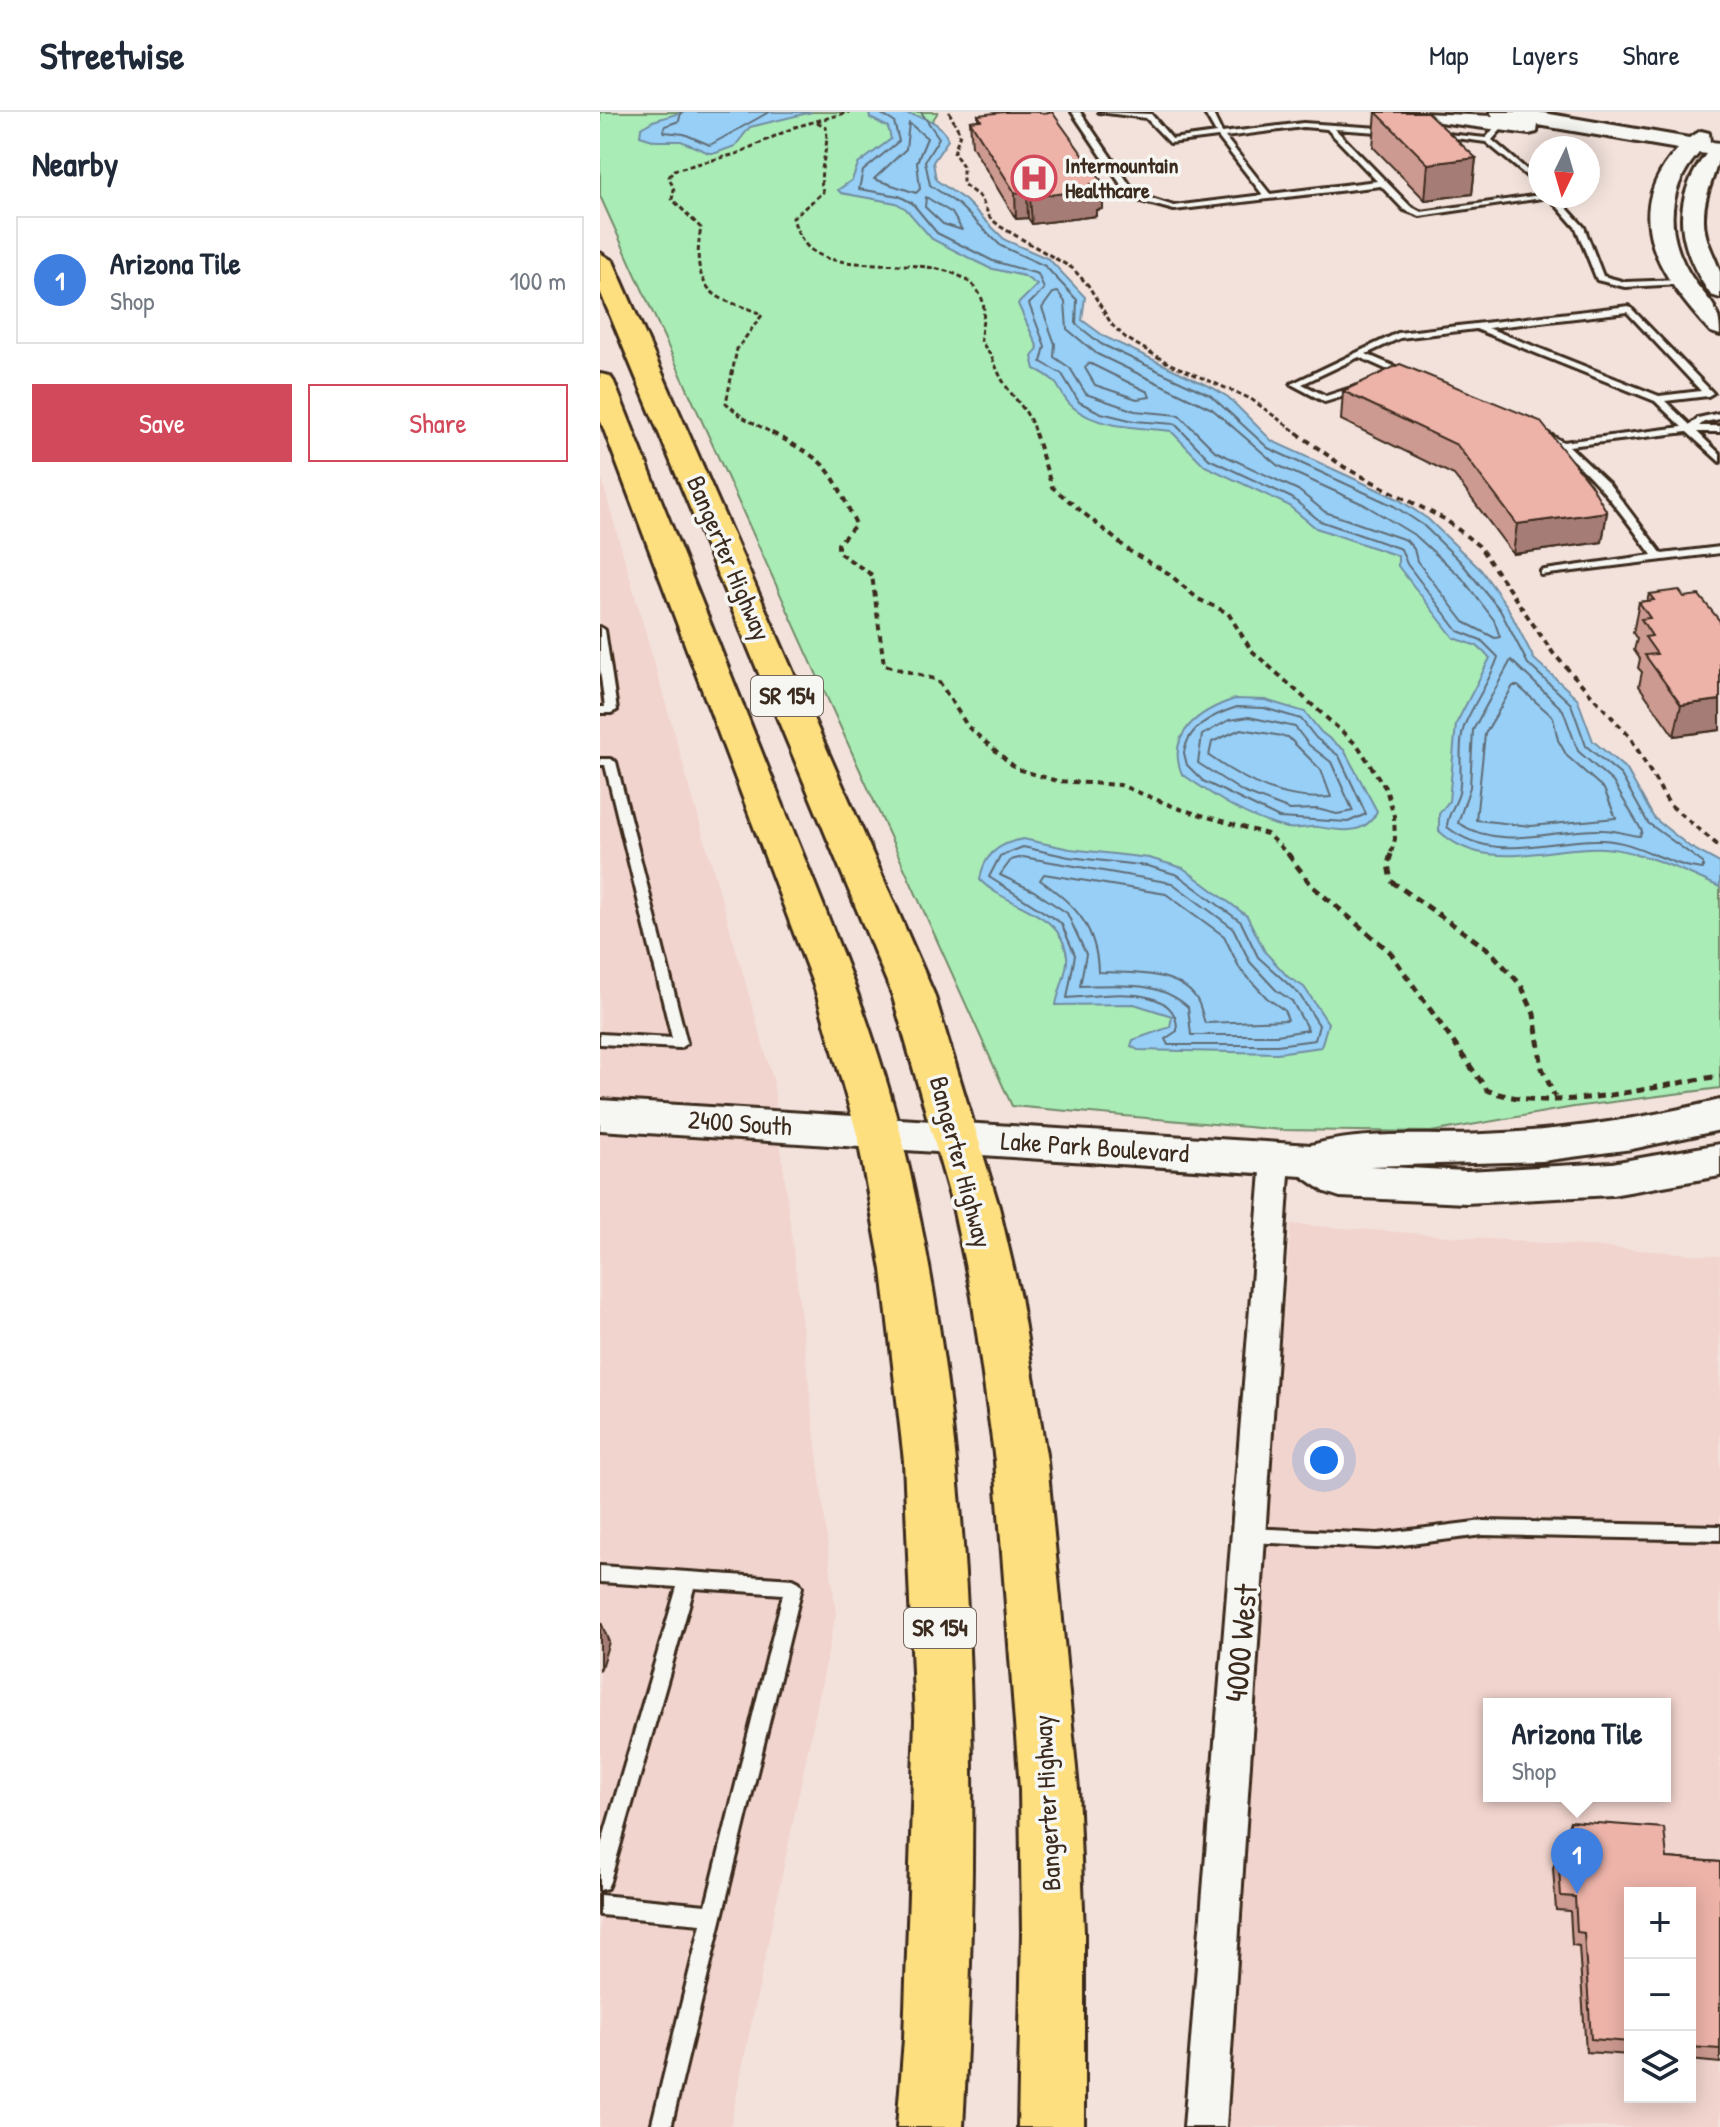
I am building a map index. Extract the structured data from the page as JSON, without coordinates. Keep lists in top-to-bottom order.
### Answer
{
  "streets": {
    "highway": ["Bangerter Highway", "SR 154"],
    "street": ["2400 South", "Lake Park Boulevard", "4000 West"]
  },
  "crossings": [
    ["Bangerter Highway", "2400 South"],
    ["Bangerter Highway", "Lake Park Boulevard"],
    ["2400 South", "Lake Park Boulevard"],
    ["Lake Park Boulevard", "4000 West"]
  ],
  "places": {
    "hospital": ["Intermountain Healthcare"]
  },
  "north": "bottom",
  "page": {
    "header": "Streetwise",
    "nav": ["Map", "Layers", "Share"],
    "heading": "Nearby",
    "list": [
      {
        "mark": "1",
        "name": "Arizona Tile",
        "note": "Shop",
        "value": "100 m"
      }
    ],
    "buttons": ["Save", "Share"],
    "popup": ["Arizona Tile", "Shop"],
    "pins": "1",
    "map_buttons": ["+", "−"]
  }
}
